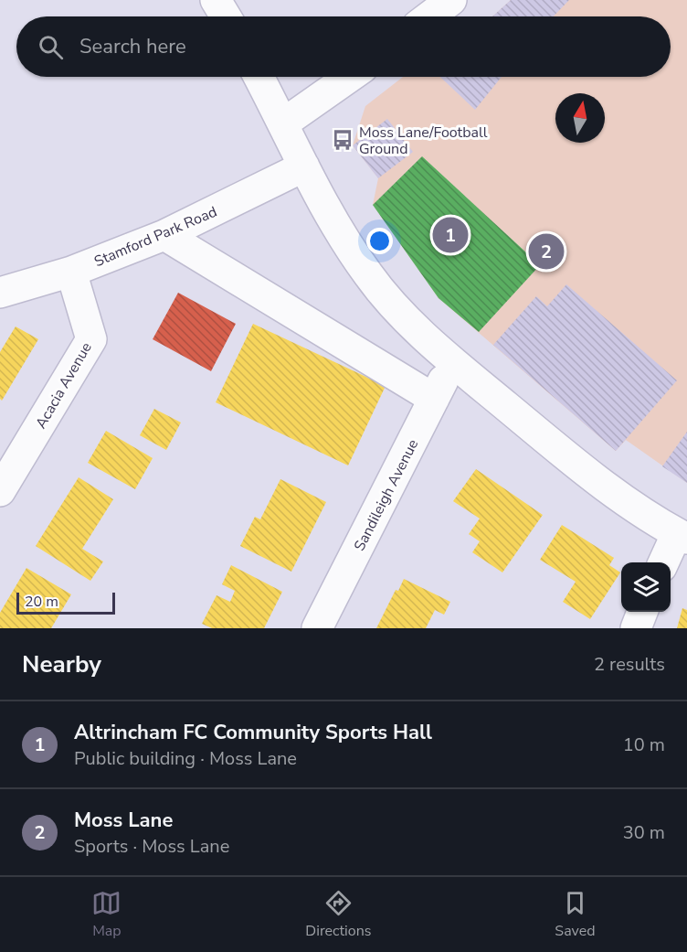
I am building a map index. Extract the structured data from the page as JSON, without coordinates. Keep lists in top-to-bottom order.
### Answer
{
  "streets": {
    "street": ["Stamford Park Road", "Acacia Avenue", "Sandileigh Avenue"]
  },
  "crossings": [
    ["Stamford Park Road", "Acacia Avenue"]
  ],
  "places": {
    "bus stop": ["Moss Lane/Football Ground"]
  },
  "scale_bar": "20 m",
  "north": "top",
  "page": {
    "search": "Search here",
    "pins": ["1", "2"],
    "scale": "20 m",
    "heading": ["Nearby", "2 results"],
    "list": [
      {
        "mark": "1",
        "name": "Altrincham FC Community Sports Hall",
        "note": "Public building · Moss Lane",
        "value": "10 m"
      },
      {
        "mark": "2",
        "name": "Moss Lane",
        "note": "Sports · Moss Lane",
        "value": "30 m"
      }
    ],
    "nav": ["Map", "Directions", "Saved"]
  }
}
